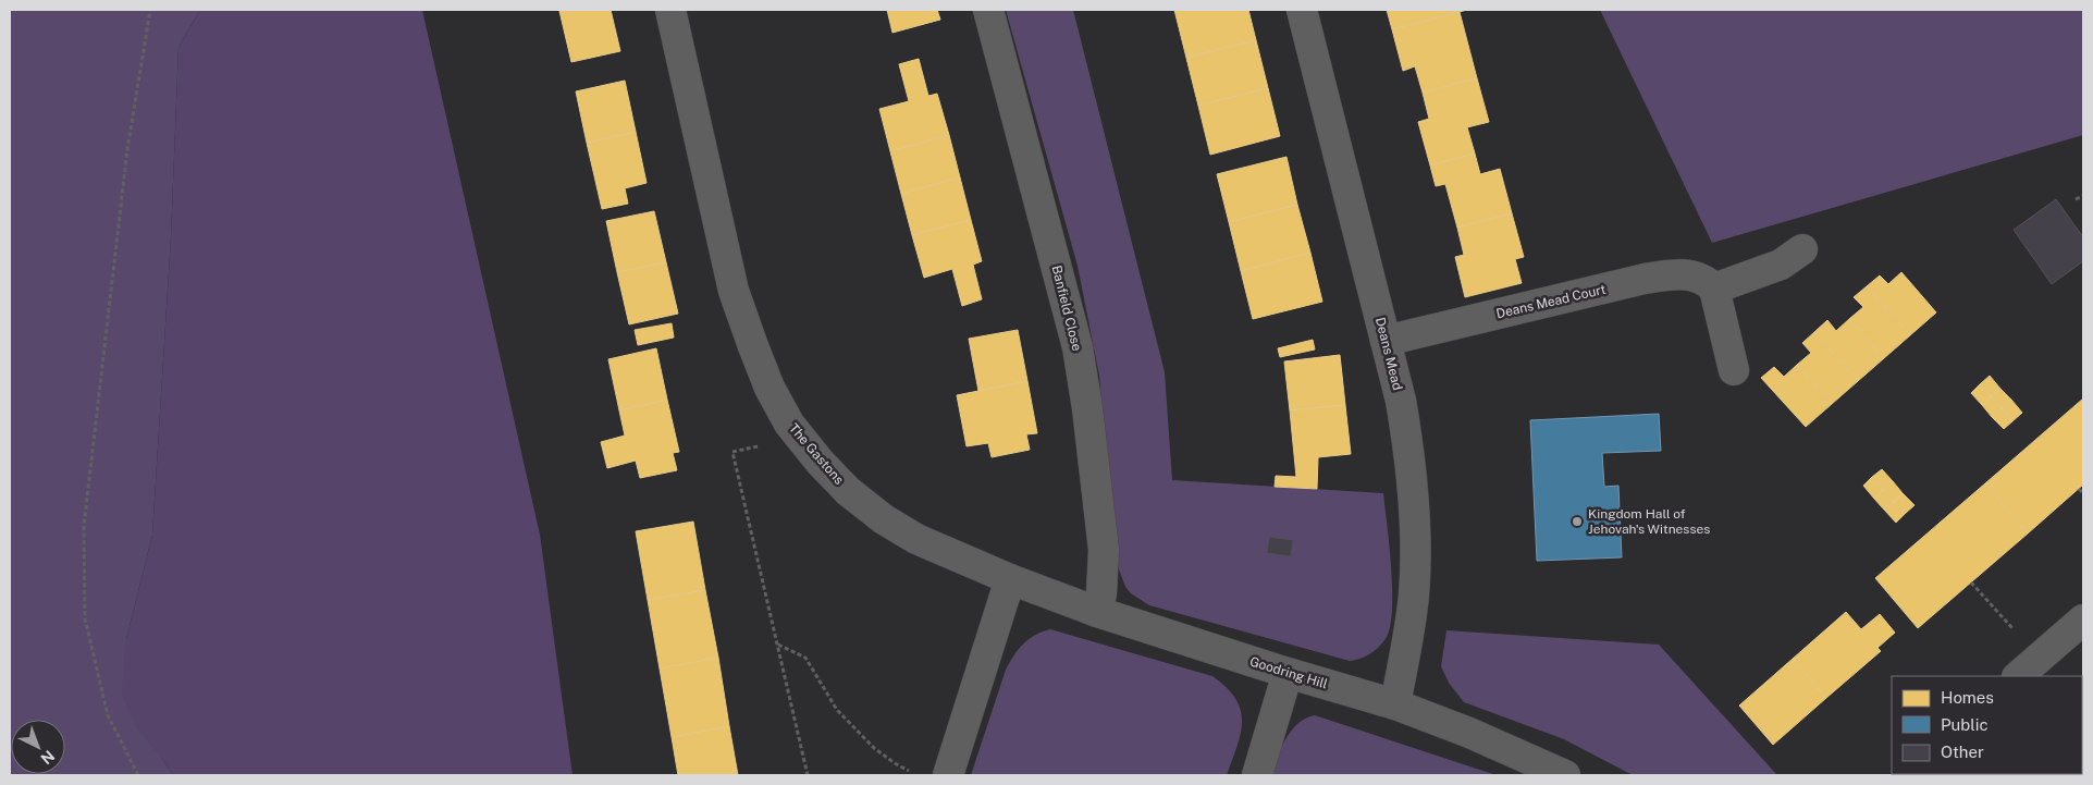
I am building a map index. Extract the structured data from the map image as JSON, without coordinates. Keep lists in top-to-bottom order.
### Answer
{
  "streets": {
    "street": [
      "Deans Mead Court",
      "Banfield Close",
      "Deans Mead",
      "The Gastons",
      "Goodring Hill"
    ]
  },
  "crossings": [
    ["Deans Mead Court", "Deans Mead"],
    ["Banfield Close", "Goodring Hill"],
    ["Deans Mead", "Goodring Hill"],
    ["The Gastons", "Goodring Hill"]
  ],
  "places": ["Kingdom Hall of Jehovah's Witnesses"],
  "legend": ["Homes", "Public", "Other"],
  "north": "bottom right"
}
